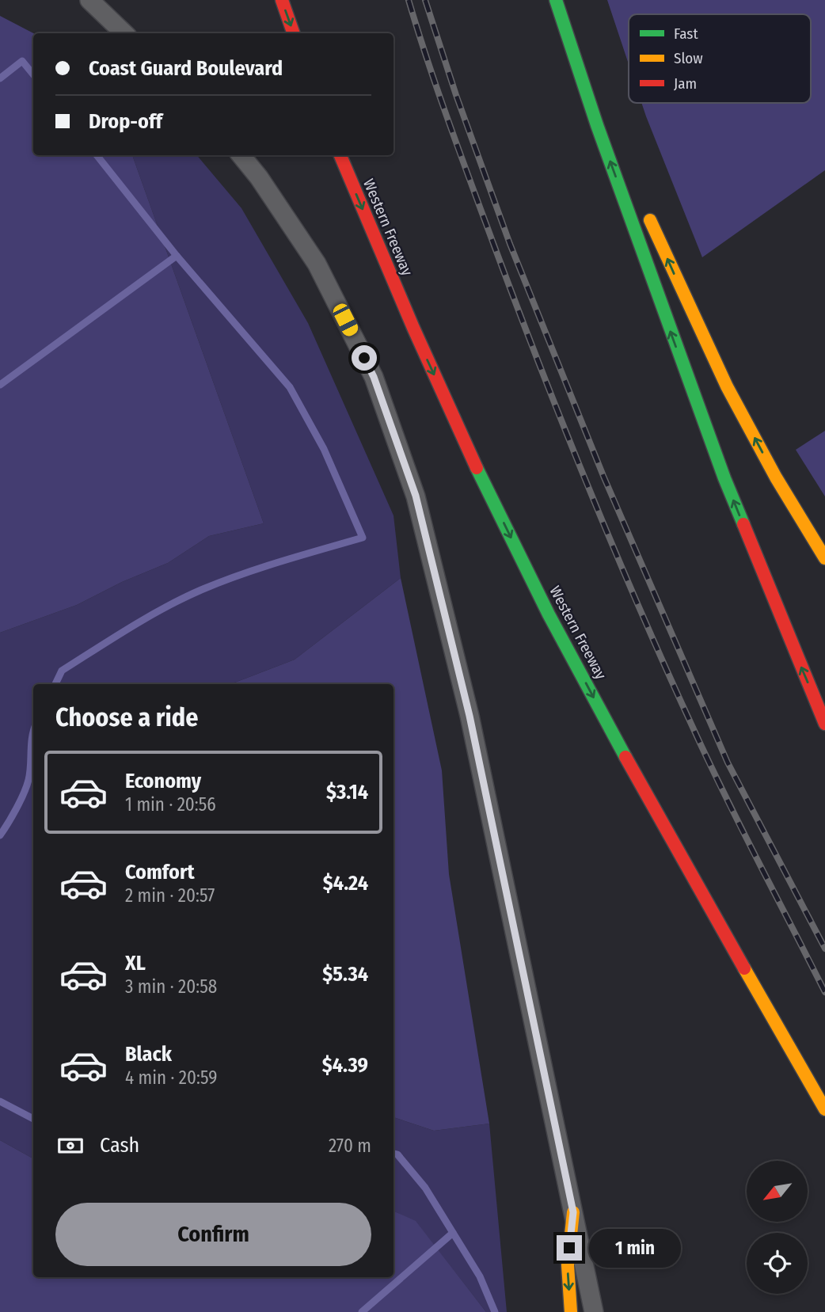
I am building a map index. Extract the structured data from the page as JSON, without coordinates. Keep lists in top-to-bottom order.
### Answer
{
  "streets": {
    "main road": ["Western Freeway"]
  },
  "one_way": ["Western Freeway"],
  "legend": ["Fast", "Slow", "Jam"],
  "north": "bottom left",
  "page": {
    "banner": ["Coast Guard Boulevard", "Drop-off"],
    "heading": "Choose a ride",
    "list": [
      {
        "name": "Economy",
        "note": "1 min · 20:56",
        "value": "$3.14"
      },
      {
        "name": "Comfort",
        "note": "2 min · 20:57",
        "value": "$4.24"
      },
      {
        "name": "XL",
        "note": "3 min · 20:58",
        "value": "$5.34"
      },
      {
        "name": "Black",
        "note": "4 min · 20:59",
        "value": "$4.39"
      }
    ],
    "pay": ["Cash", "270 m"],
    "buttons": "Confirm",
    "bubble": "1 min"
  }
}
